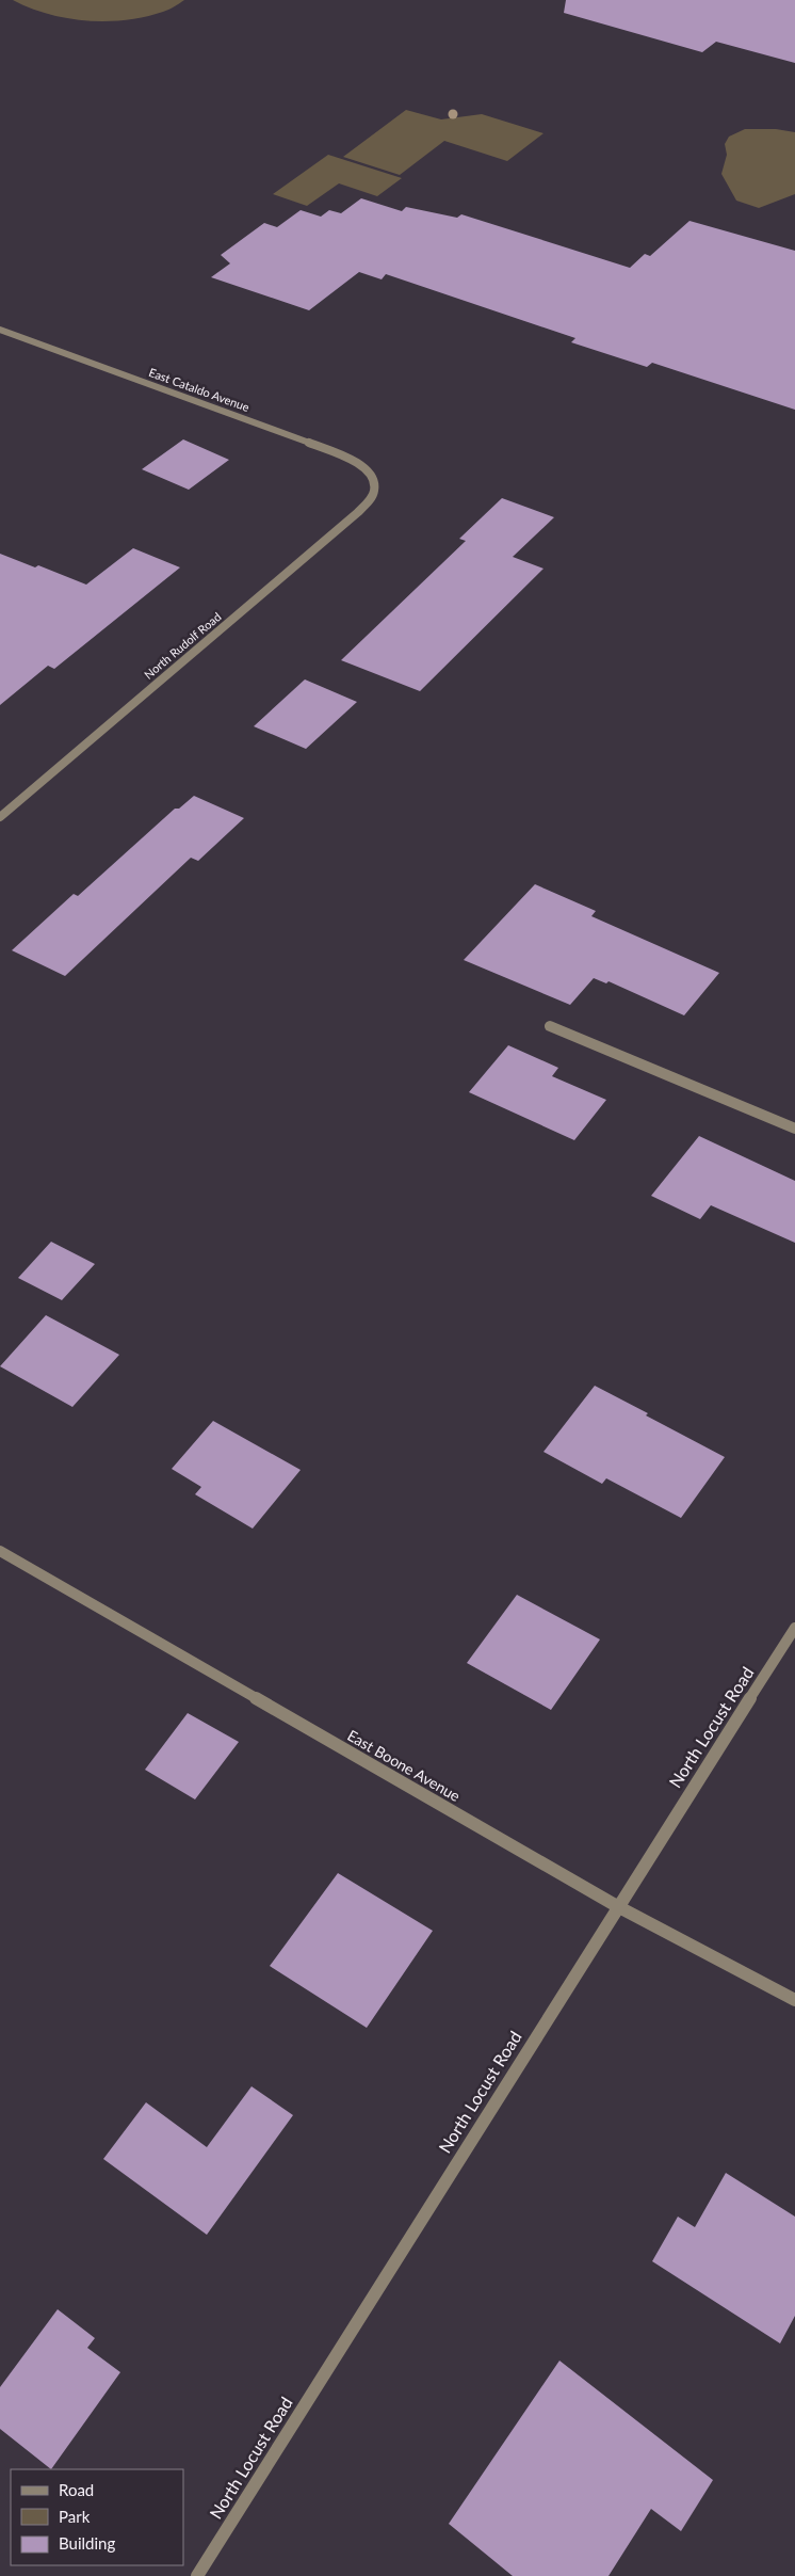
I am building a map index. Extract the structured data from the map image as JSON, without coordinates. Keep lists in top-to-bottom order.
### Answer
{
  "streets": {
    "street": [
      "East Cataldo Avenue",
      "North Rudolf Road",
      "North Locust Road",
      "East Boone Avenue"
    ]
  },
  "crossings": [
    ["East Cataldo Avenue", "North Rudolf Road"],
    ["North Locust Road", "East Boone Avenue"]
  ],
  "legend": ["Road", "Park", "Building"]
}
